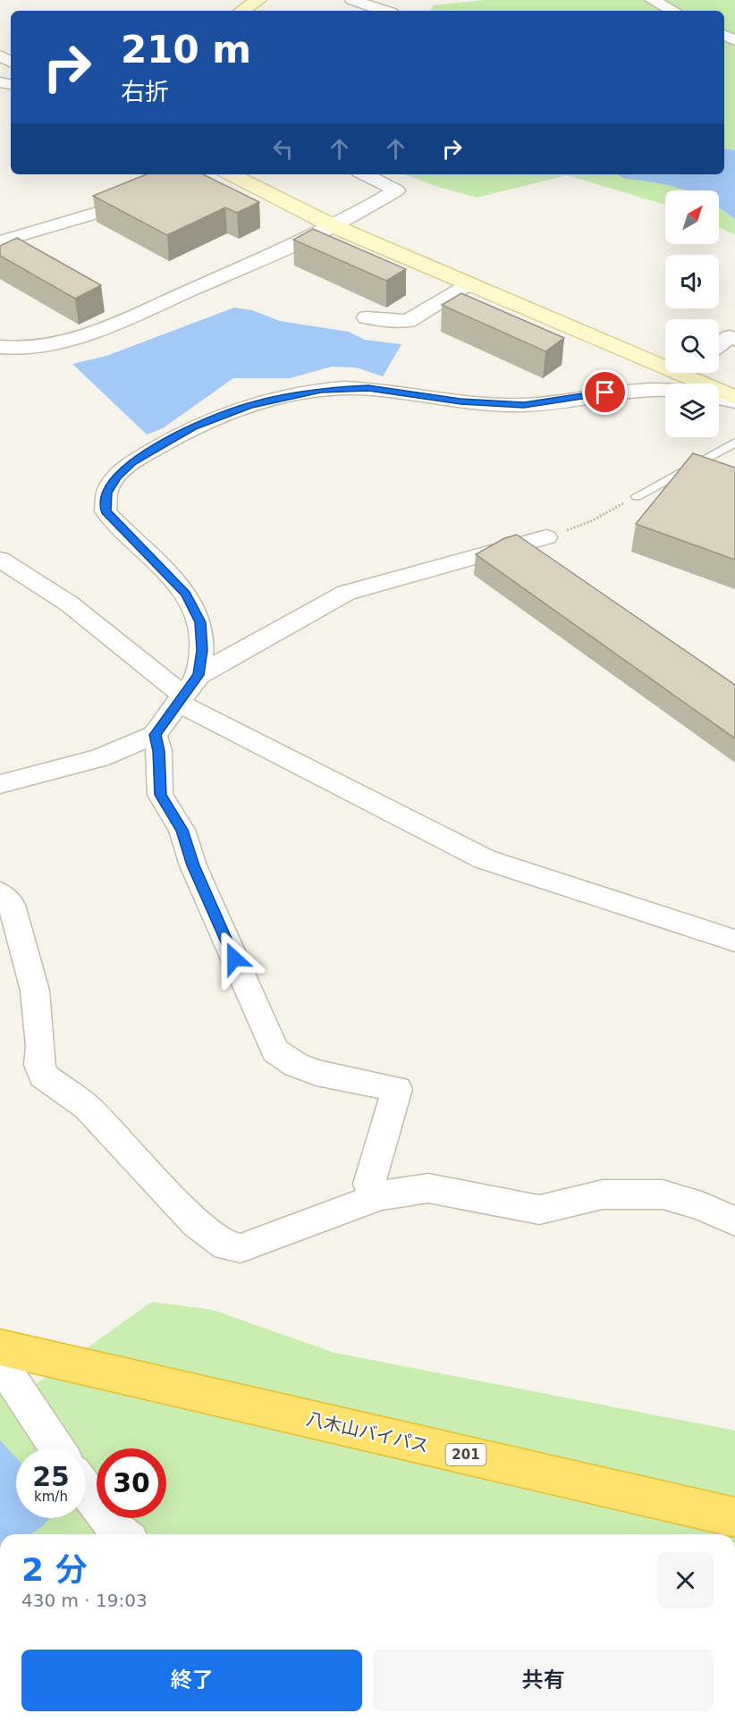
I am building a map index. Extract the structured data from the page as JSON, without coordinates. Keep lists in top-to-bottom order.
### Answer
{
  "streets": {
    "highway": ["八木山バイパス", "201"]
  },
  "north": "top right",
  "page": {
    "turn": ["210 m", "右折"],
    "speed": "25 km/h",
    "limit": "30",
    "heading": ["2 分", "430 m · 19:03"],
    "buttons": ["終了", "共有"]
  }
}
